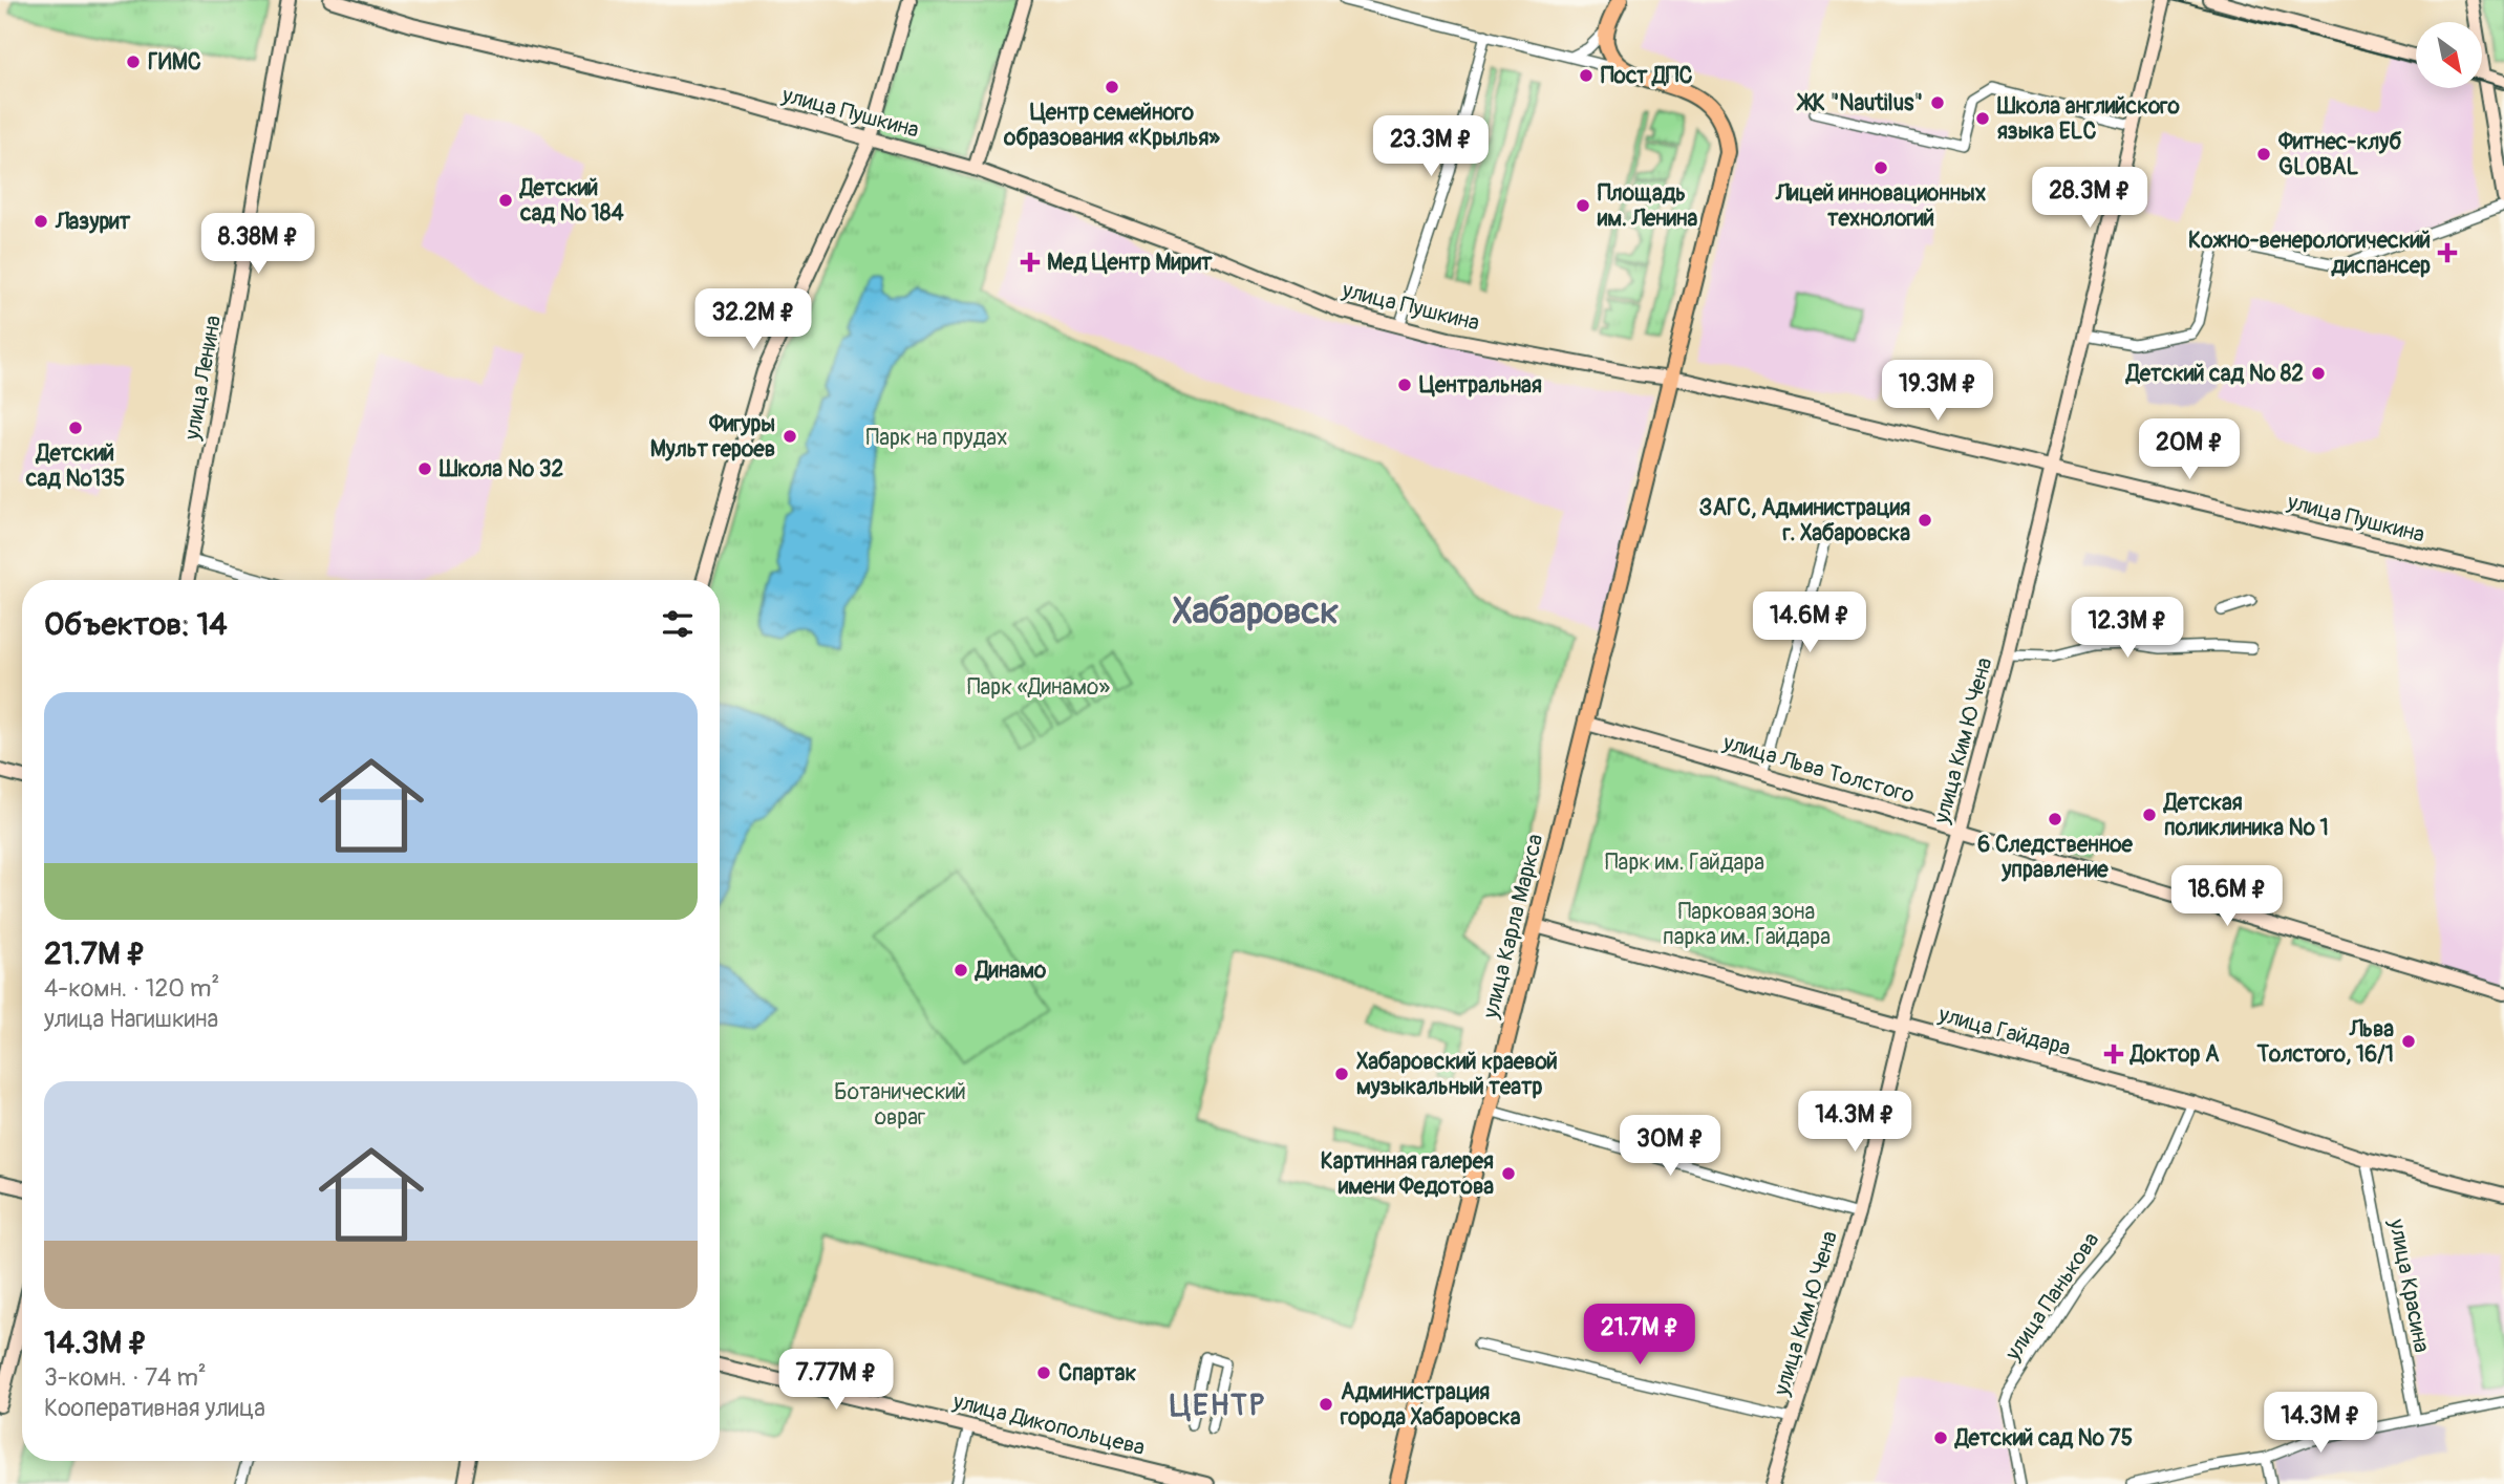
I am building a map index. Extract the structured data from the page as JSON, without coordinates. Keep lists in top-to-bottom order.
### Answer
{
  "streets": {
    "main road": ["улица Карла Маркса"],
    "street": [
      "улица Пушкина",
      "улица Ленина",
      "улица Ким Ю Чена",
      "улица Льва Толстого",
      "улица Гайдара",
      "улица Красина",
      "улица Панькова",
      "улица Дикопольцева"
    ]
  },
  "crossings": [
    ["улица Пушкина", "улица Ким Ю Чена"],
    ["улица Пушкина", "улица Карла Маркса"],
    ["улица Ким Ю Чена", "улица Льва Толстого"],
    ["улица Ким Ю Чена", "улица Гайдара"],
    ["улица Льва Толстого", "улица Карла Маркса"],
    ["улица Карла Маркса", "улица Гайдара"],
    ["улица Гайдара", "улица Красина"],
    ["улица Гайдара", "улица Панькова"]
  ],
  "districts": ["Хабаровск", "ЦЕНТР"],
  "parks": [
    "Парк на прудах",
    "Парк «Динамо»",
    "Парк им. Гайдара",
    "Парковая зона парка им. Гайдара",
    "Ботанический овраг"
  ],
  "places": {
    "other": [
      "ГИМС",
      "Пост ДПС",
      "Центр семейного образования «Крылья»",
      "ЖК \"Nautilus\"",
      "Школа английского языка ELC",
      "Фитнес-клуб GLOBAL",
      "Лицей инновационных технологий",
      "Детский сад № 184",
      "Площадь им. Ленина",
      "Лазурит",
      "Детский сад № 82",
      "Центральная",
      "Детский сад №135",
      "Фигуры Мульт героев",
      "Школа № 32",
      "ЗАГС, Администрация г. Хабаровска",
      "Детская поликлиника № 1",
      "6 Следственное управление",
      "Динамо",
      "Льва Толстого, 16/1",
      "Хабаровский краевой музыкальный театр",
      "Картинная галерея имени Федотова",
      "Спартак",
      "Администрация города Хабаровска",
      "Детский сад № 75"
    ],
    "health": ["Кожно-венерологический диспансер", "Мед Центр Мирит", "Доктор А"]
  },
  "north": "bottom right",
  "page": {
    "price": [
      "23.3M ₽",
      "28.3M ₽",
      "8.38M ₽",
      "32.2M ₽",
      "19.3M ₽",
      "20M ₽",
      "14.6M ₽",
      "12.3M ₽",
      "18.6M ₽",
      "14.3M ₽",
      "30M ₽",
      "21.7M ₽",
      "7.77M ₽",
      "14.3M ₽"
    ],
    "heading": "Объектов: 14",
    "list": [
      {
        "name": "21.7M ₽",
        "note": "4-комн. · 120 m² · улица Нагишкина"
      },
      {
        "name": "14.3M ₽",
        "note": "3-комн. · 74 m² · Кооперативная улица"
      }
    ]
  }
}
